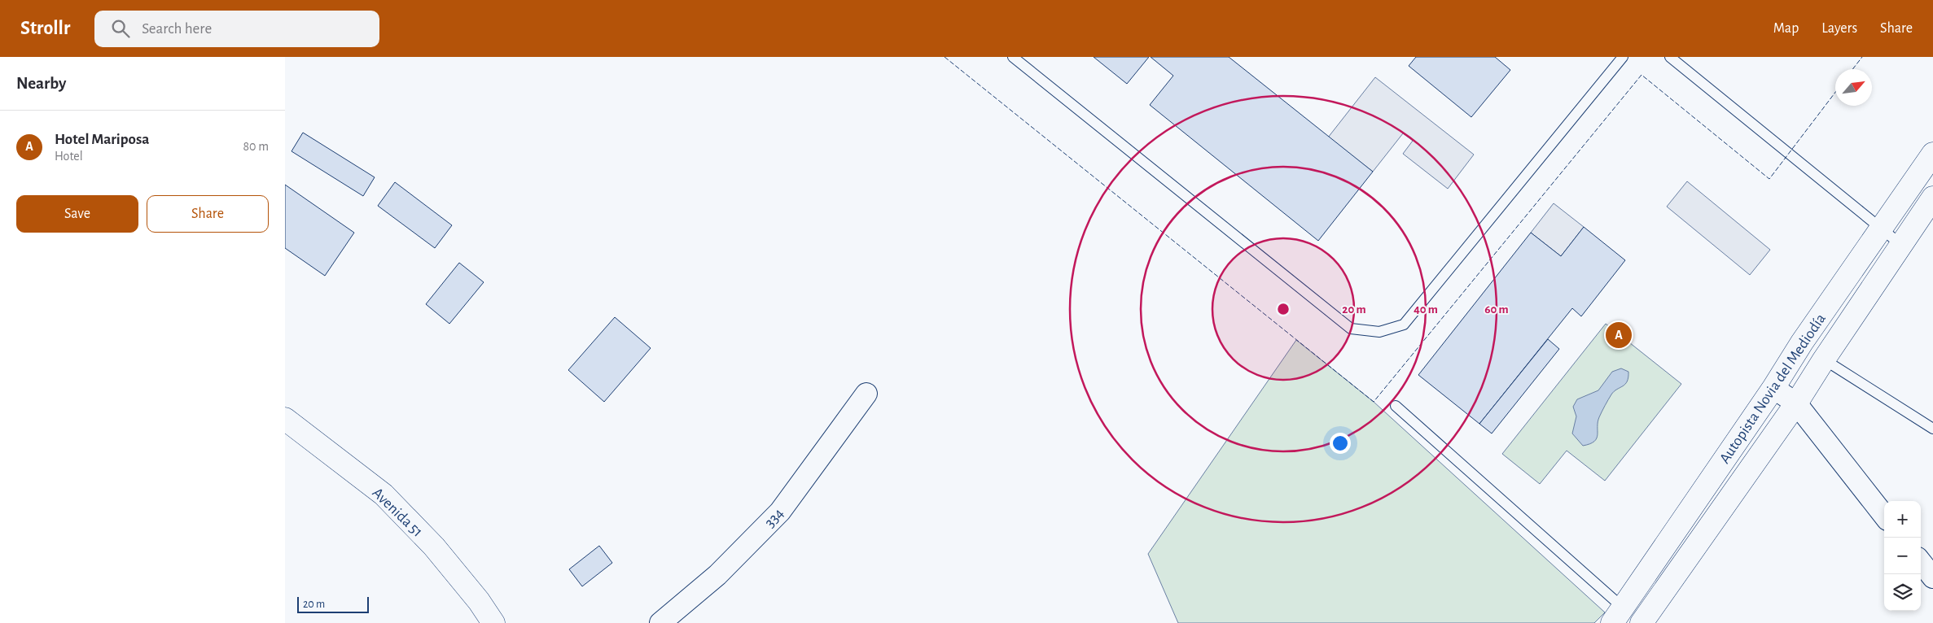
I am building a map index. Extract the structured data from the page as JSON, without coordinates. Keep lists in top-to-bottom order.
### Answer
{
  "streets": {
    "main road": ["Autopista Novia del Mediodía", "Avenida 51"],
    "street": ["334"]
  },
  "scale_bar": "20 m",
  "north": "top right",
  "page": {
    "header": "Strollr",
    "search": "Search here",
    "nav": ["Map", "Layers", "Share"],
    "heading": "Nearby",
    "list": [
      {
        "mark": "A",
        "name": "Hotel Mariposa",
        "note": "Hotel",
        "value": "80 m"
      }
    ],
    "buttons": ["Save", "Share"],
    "pins": "A",
    "map_buttons": ["+", "−"],
    "scale": "20 m"
  },
  "rings": ["20 m", "40 m", "60 m"]
}
